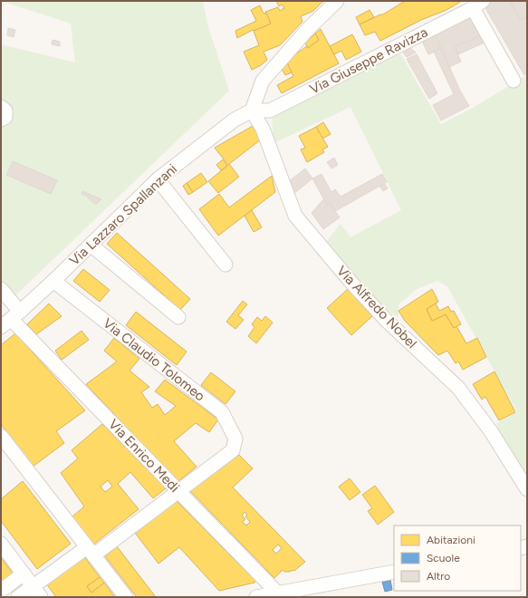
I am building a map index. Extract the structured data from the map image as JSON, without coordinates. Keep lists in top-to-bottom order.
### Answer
{
  "streets": {
    "street": [
      "Via Giuseppe Ravizza",
      "Via Lazzaro Spallanzani",
      "Via Alfredo Nobel",
      "Via Claudio Tolomeo",
      "Via Enrico Medi"
    ]
  },
  "crossings": [
    ["Via Giuseppe Ravizza", "Via Lazzaro Spallanzani"],
    ["Via Giuseppe Ravizza", "Via Alfredo Nobel"],
    ["Via Lazzaro Spallanzani", "Via Alfredo Nobel"],
    ["Via Lazzaro Spallanzani", "Via Claudio Tolomeo"],
    ["Via Lazzaro Spallanzani", "Via Enrico Medi"],
    ["Via Claudio Tolomeo", "Via Enrico Medi"]
  ],
  "legend": ["Abitazioni", "Scuole", "Altro"]
}
